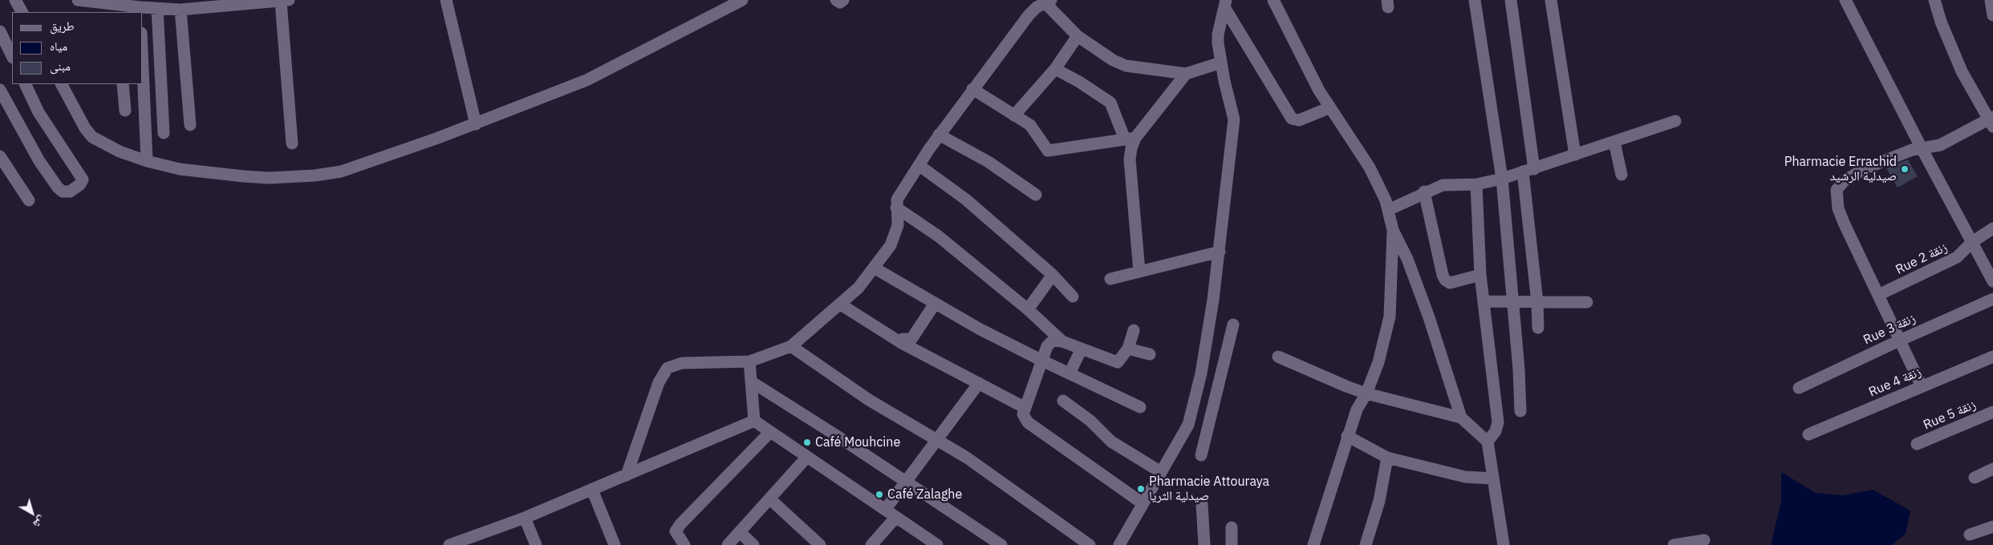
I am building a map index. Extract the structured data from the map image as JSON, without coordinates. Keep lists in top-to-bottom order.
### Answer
{
  "streets": {
    "street": [
      "Rue 2 زنقة",
      "Rue 3 زنقة",
      "Rue 4 زنقة",
      "Rue 5 زنقة"
    ]
  },
  "places": [
    "Pharmacie Errachid صيدلية الرشيد",
    "Café Mouhcine",
    "Pharmacie Attouraya صيدلية الثريا",
    "Café Zalaghe"
  ],
  "legend": ["طريق", "مياه", "مبنى"],
  "north": "bottom right"
}
